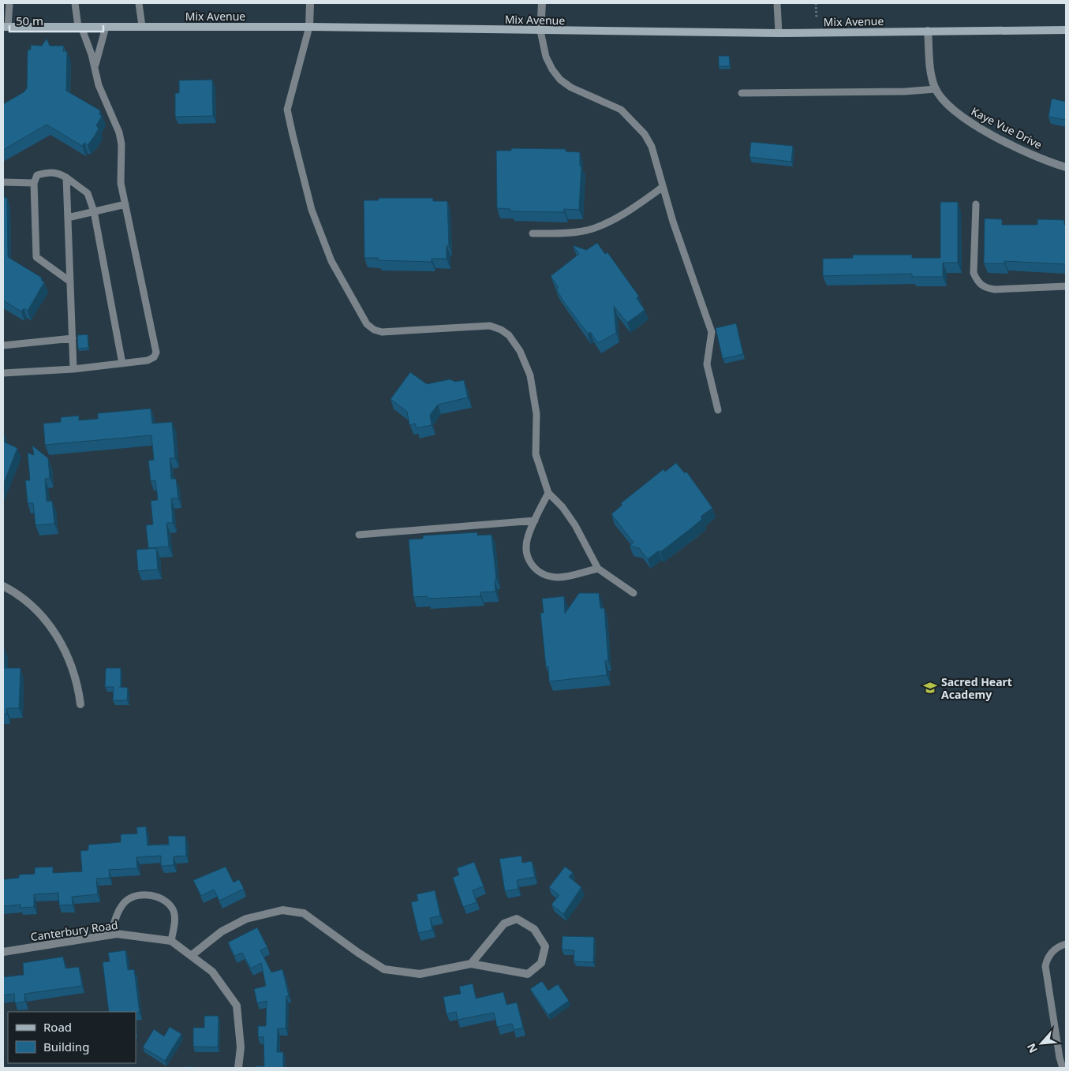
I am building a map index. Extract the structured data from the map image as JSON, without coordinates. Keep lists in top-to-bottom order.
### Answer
{
  "streets": {
    "street": ["Mix Avenue", "Kaye Vue Drive", "Canterbury Road"]
  },
  "places": {
    "school or university": ["Sacred Heart Academy"]
  },
  "legend": ["Road", "Building"],
  "scale_bar": "50 m",
  "north": "bottom left"
}
